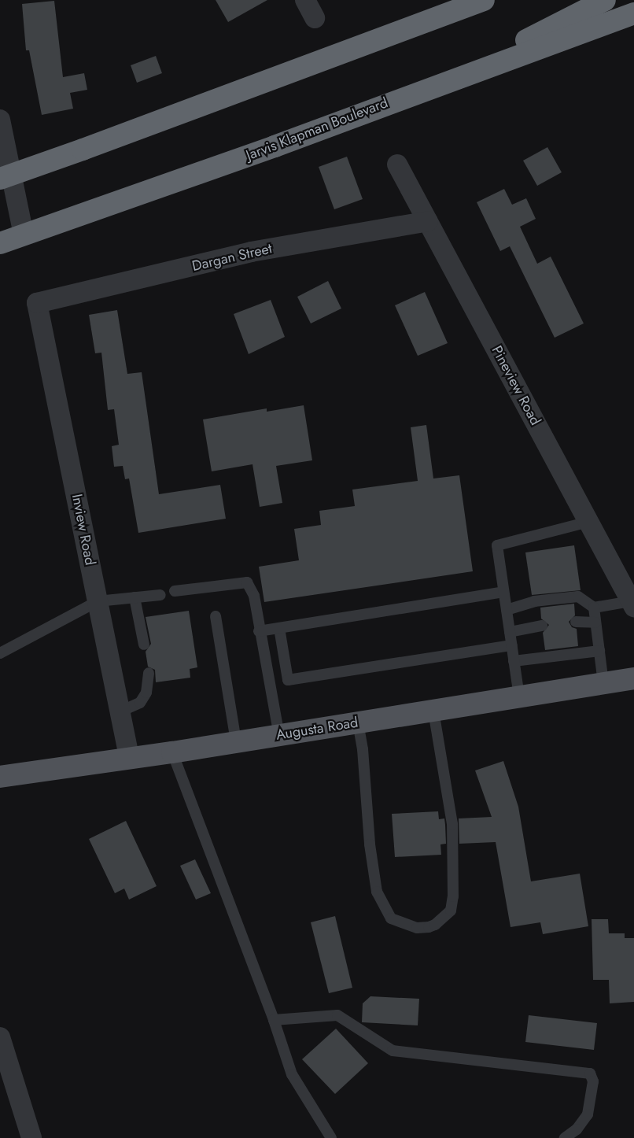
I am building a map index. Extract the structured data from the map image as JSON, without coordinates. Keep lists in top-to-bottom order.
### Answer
{
  "streets": {
    "highway": ["Jarvis Klapman Boulevard"],
    "main road": ["Augusta Road"],
    "street": ["Dargan Street", "Pineview Road", "Inview Road"]
  },
  "crossings": [
    ["Dargan Street", "Pineview Road"],
    ["Dargan Street", "Inview Road"],
    ["Inview Road", "Augusta Road"]
  ]
}
